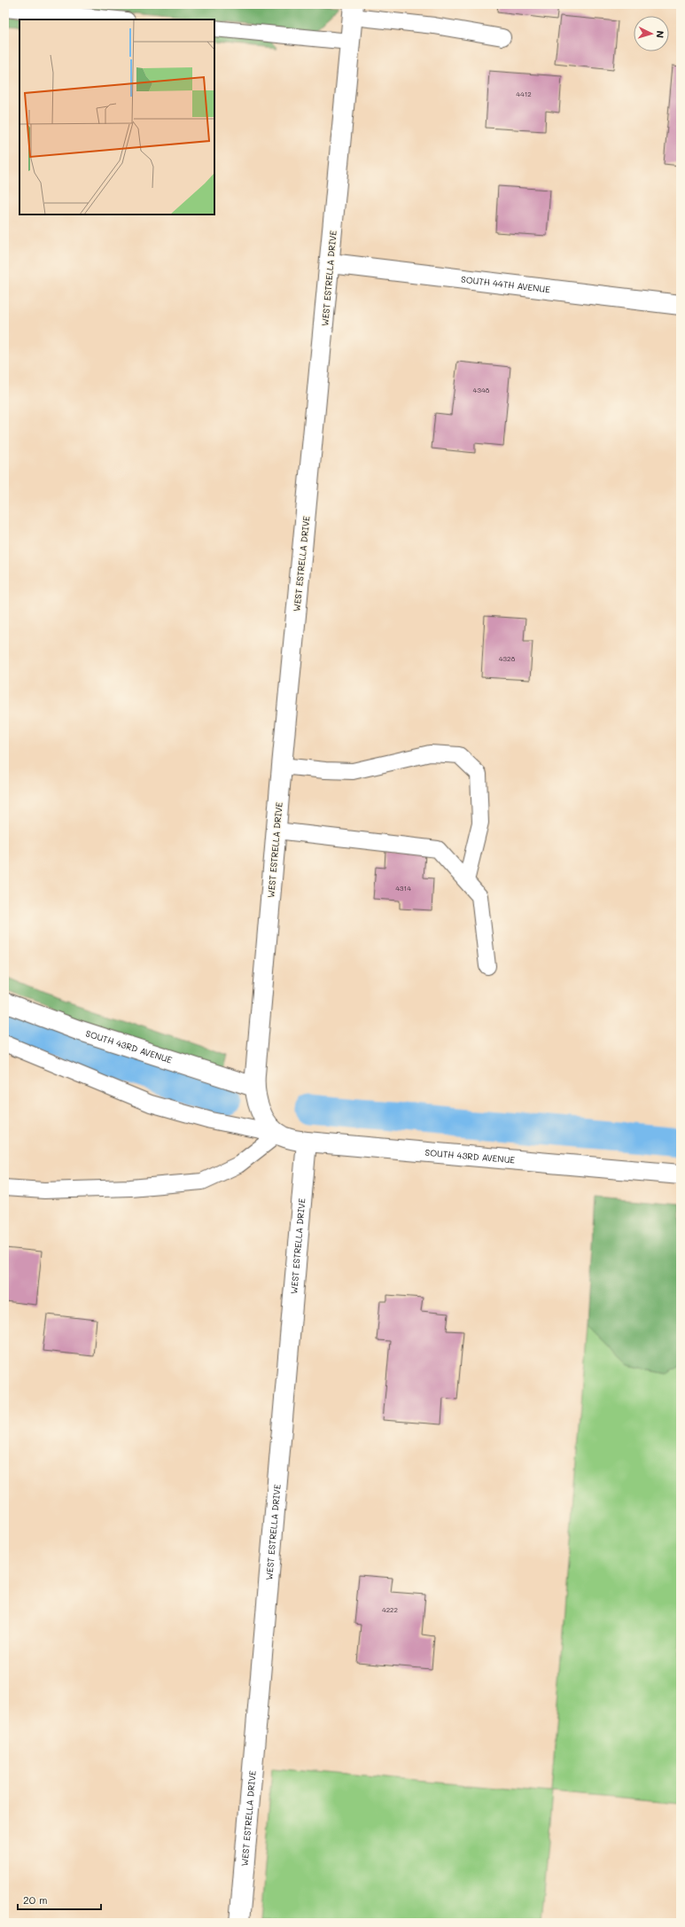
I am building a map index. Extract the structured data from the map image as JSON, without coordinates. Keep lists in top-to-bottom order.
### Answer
{
  "streets": {
    "street": ["WEST ESTRELLA DRIVE", "SOUTH 44TH AVENUE", "SOUTH 43RD AVENUE"]
  },
  "crossings": [
    ["WEST ESTRELLA DRIVE", "SOUTH 44TH AVENUE"],
    ["WEST ESTRELLA DRIVE", "SOUTH 43RD AVENUE"]
  ],
  "house_numbers": [
    "4412",
    "4348",
    "4328",
    "4314",
    "4222"
  ],
  "scale_bar": "20 m",
  "north": "right"
}
